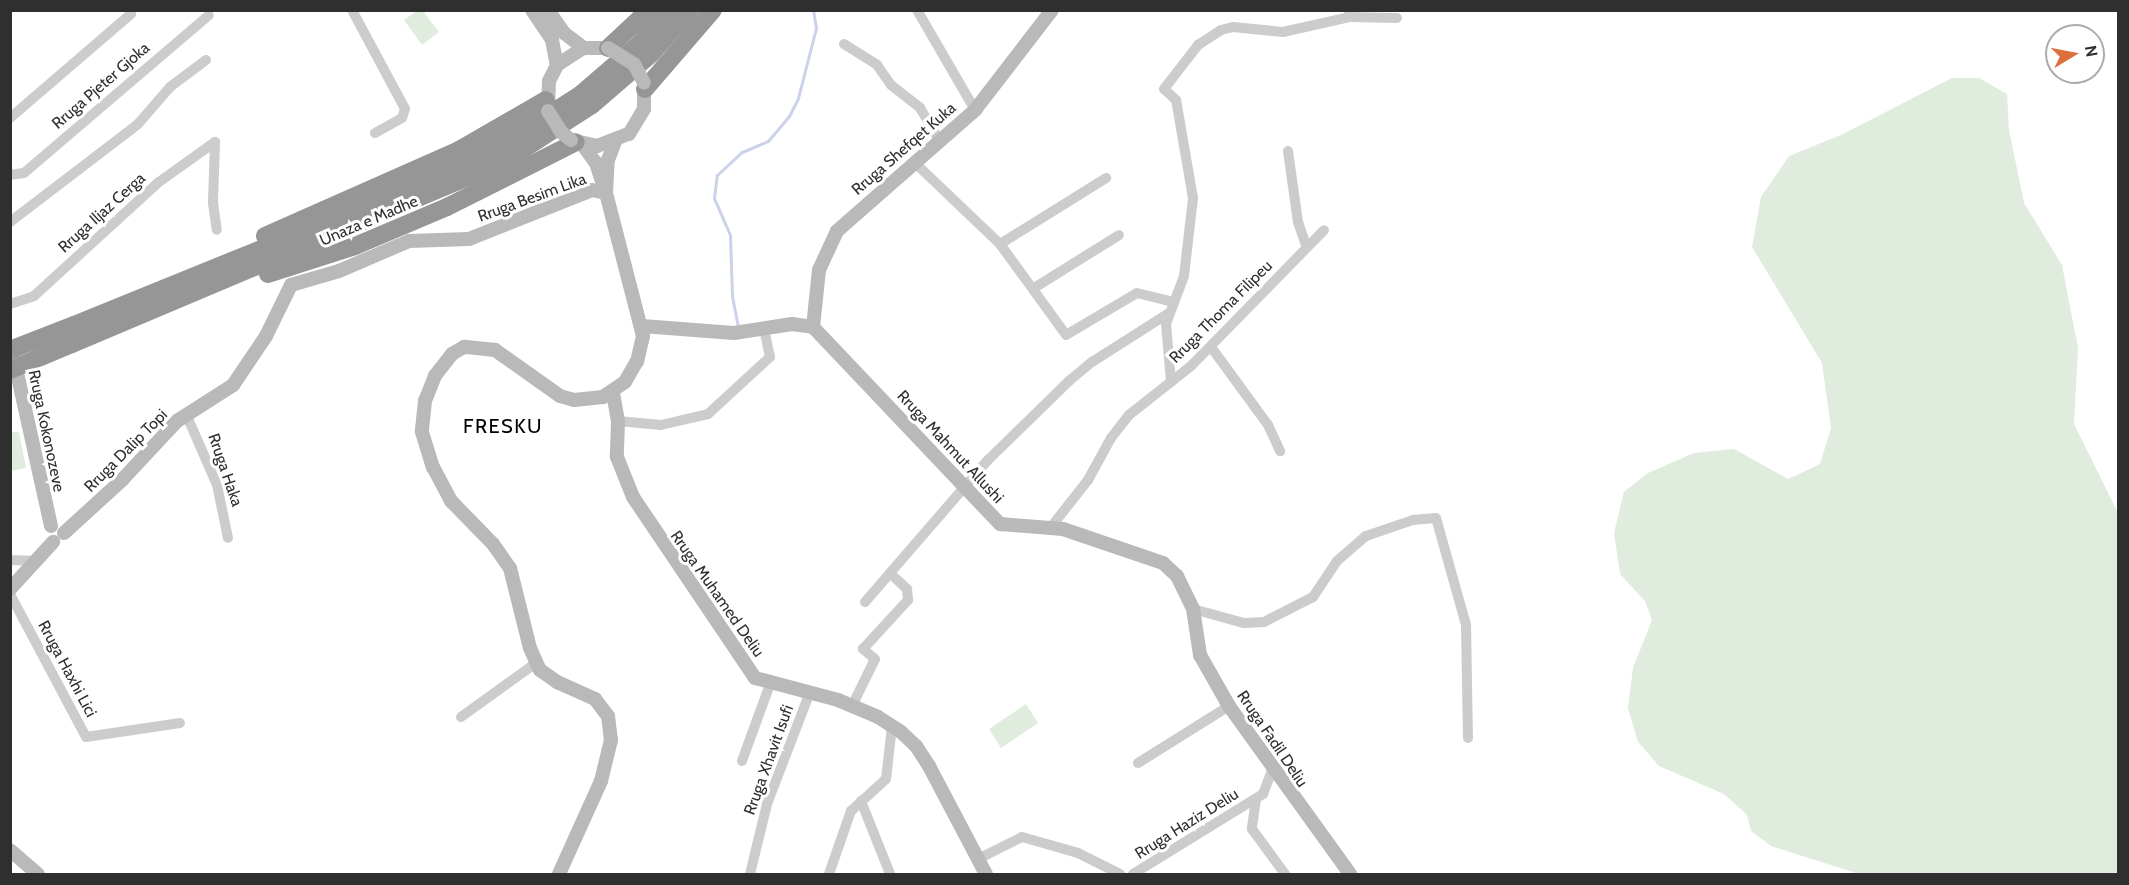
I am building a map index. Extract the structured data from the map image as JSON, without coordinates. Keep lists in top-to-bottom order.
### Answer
{
  "streets": {
    "highway": ["Unaza e Madhe"],
    "street": [
      "Rruga Pjeter Gjoka",
      "Rruga Shefqet Kuka",
      "Rruga Besim Lika",
      "Rruga Iljaz Cerga",
      "Rruga Thoma Filipeu",
      "Rruga Kokonozeve",
      "Rruga Mahmut Allushi",
      "Rruga Dalip Topi",
      "Rruga Haka",
      "Rruga Muhamed Deliu",
      "Rruga Haxhi Lici",
      "Rruga Fadil Deliu",
      "Rruga Xhavit Isufi",
      "Rruga Haziz Deliu"
    ]
  },
  "crossings": [
    ["Rruga Shefqet Kuka", "Rruga Mahmut Allushi"],
    ["Rruga Besim Lika", "Rruga Dalip Topi"],
    ["Unaza e Madhe", "Rruga Kokonozeve"],
    ["Rruga Thoma Filipeu", "Rruga Mahmut Allushi"],
    ["Rruga Kokonozeve", "Rruga Dalip Topi"],
    ["Rruga Mahmut Allushi", "Rruga Fadil Deliu"],
    ["Rruga Dalip Topi", "Rruga Haka"],
    ["Rruga Dalip Topi", "Rruga Haxhi Lici"],
    ["Rruga Muhamed Deliu", "Rruga Xhavit Isufi"],
    ["Rruga Fadil Deliu", "Rruga Haziz Deliu"]
  ],
  "districts": ["FRESKU"],
  "north": "right"
}
